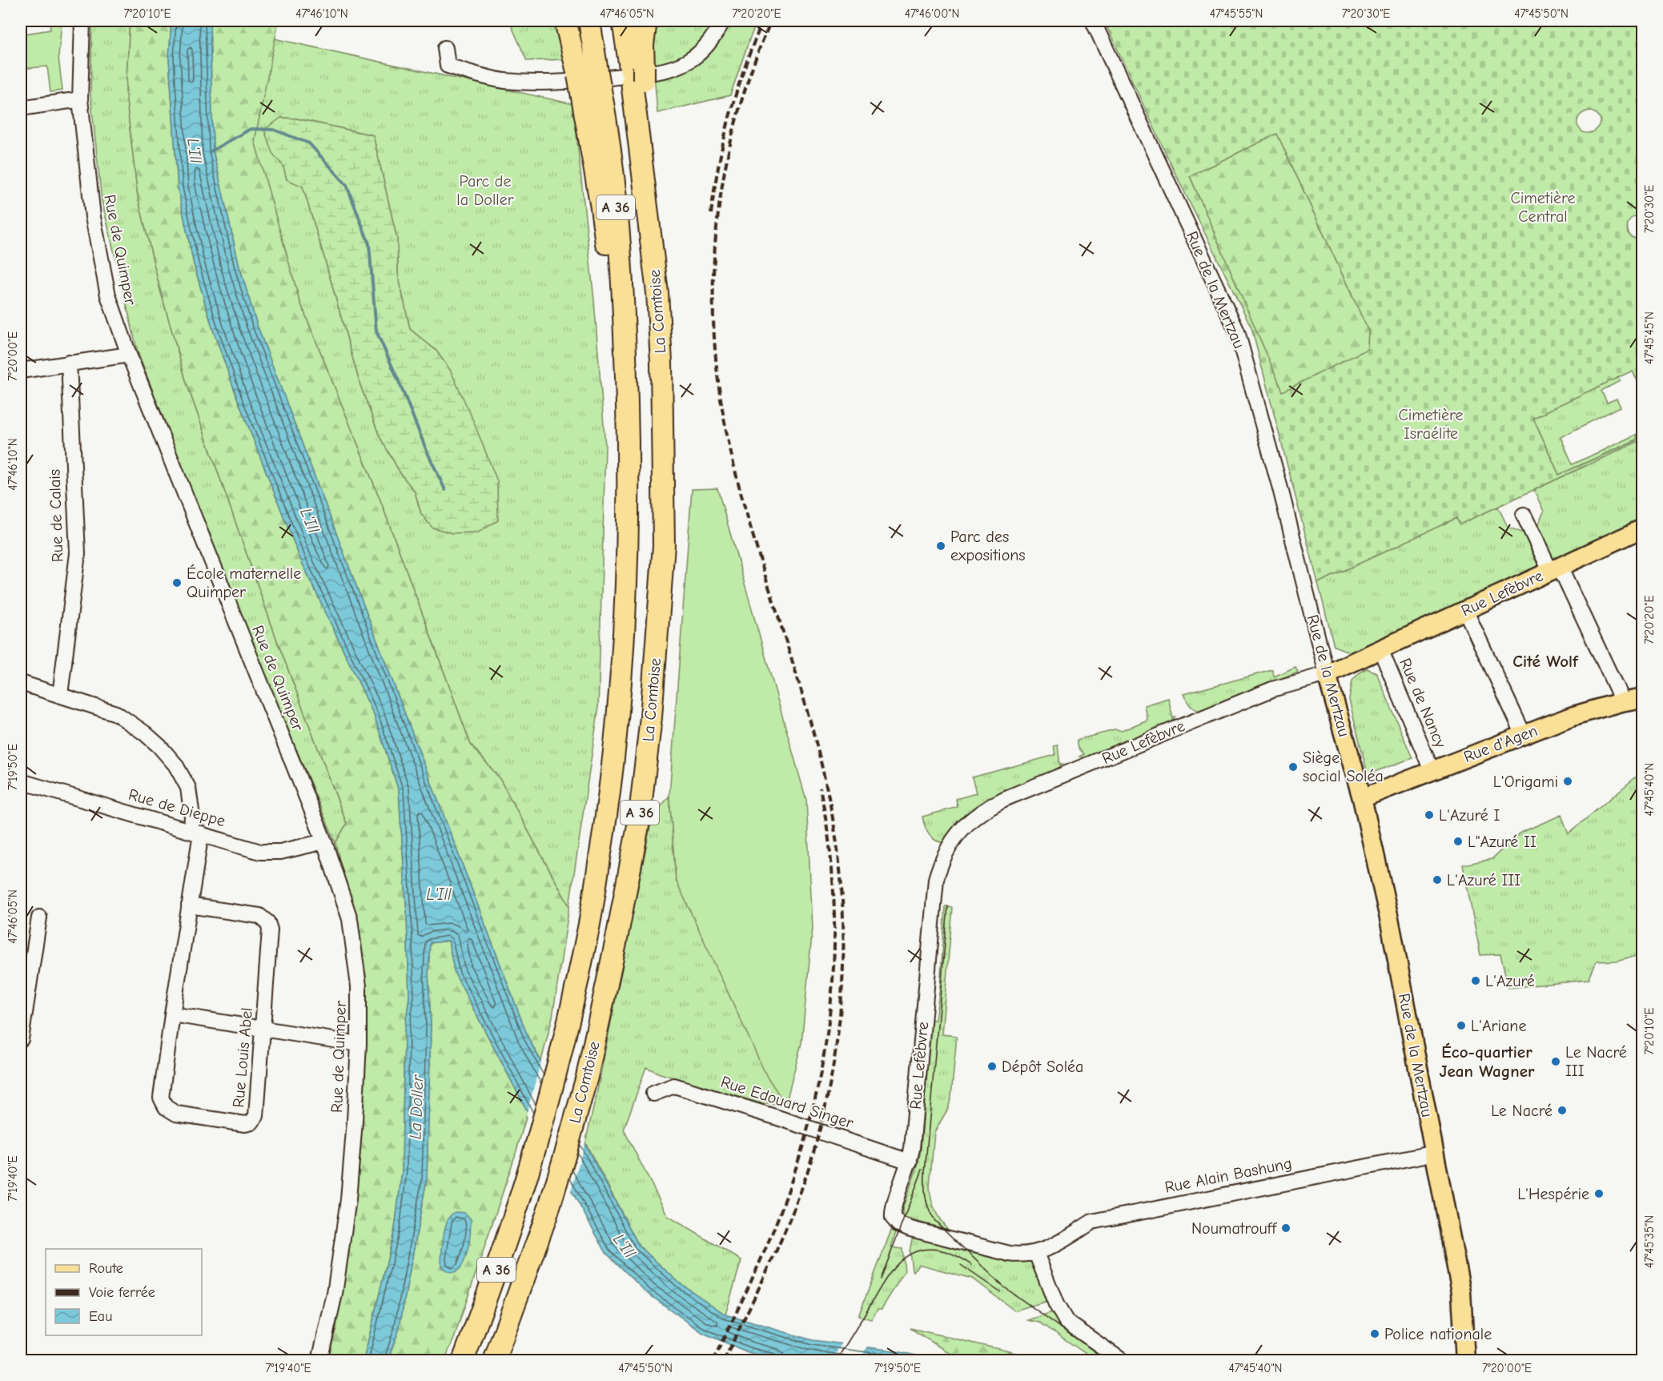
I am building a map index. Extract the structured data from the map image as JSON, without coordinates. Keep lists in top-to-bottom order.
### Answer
{
  "streets": {
    "highway": ["A 36", "La Comtoise"],
    "main road": ["Rue de la Mertzau", "Rue Lefèbvre", "Rue d'Agen"],
    "street": [
      "Rue de Quimper",
      "Rue de Calais",
      "Rue de Nancy",
      "Rue de Dieppe",
      "Rue Louis Abel",
      "Rue Edouard Singer",
      "Rue Alain Bashung"
    ]
  },
  "crossings": [
    ["Rue de Quimper", "Rue de Dieppe"],
    ["Rue de la Mertzau", "Rue Lefèbvre"],
    ["Rue de la Mertzau", "Rue d'Agen"],
    ["Rue de la Mertzau", "Rue Alain Bashung"],
    ["Rue Lefèbvre", "Rue de Nancy"],
    ["Rue Lefèbvre", "Rue Edouard Singer"],
    ["Rue Lefèbvre", "Rue Alain Bashung"],
    ["Rue de Nancy", "Rue d'Agen"]
  ],
  "districts": ["Cité Wolf", "Éco-quartier Jean Wagner"],
  "water": ["L'Ill", "La Doller"],
  "parks": ["Parc de la Doller", "Cimetière Central", "Cimetière Israélite"],
  "places": [
    "Parc des expositions",
    "École maternelle Quimper",
    "Siège social Soléa",
    "L'Origami",
    "L'Azuré I",
    "L\"Azuré II",
    "L'Azuré III",
    "L'Azuré",
    "L'Ariane",
    "Le Nacré III",
    "Dépôt Soléa",
    "Le Nacré",
    "L'Hespérie",
    "Noumatrouff",
    "Police nationale"
  ],
  "legend": ["Route", "Voie ferrée", "Eau"],
  "coordinates": [
    "7°20'10\"E",
    "47°46'10\"N",
    "47°46'05\"N",
    "7°20'20\"E",
    "47°46'00\"N",
    "47°45'55\"N",
    "7°20'30\"E",
    "47°45'50\"N",
    "47°45'45\"N",
    "7°20'00\"E",
    "7°19'50\"E",
    "47°45'40\"N",
    "7°19'40\"E",
    "47°45'35\"N"
  ]
}
